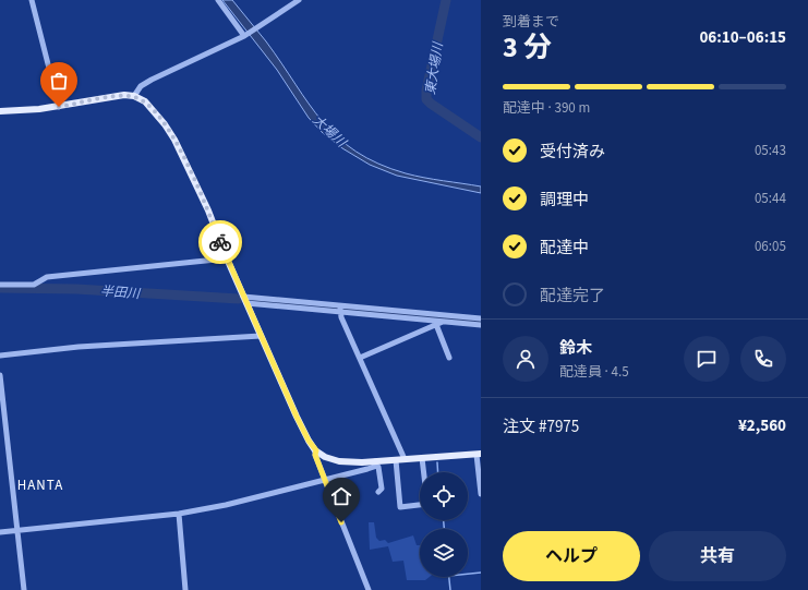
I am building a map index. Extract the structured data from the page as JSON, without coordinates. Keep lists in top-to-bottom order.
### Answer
{
  "districts": ["HANTA"],
  "water": ["東大場川", "大場川", "半田川"],
  "page": {
    "heading": ["3 分", "到着まで", "06:10–06:15"],
    "panel": [
      "鈴木",
      "配達員 · 4.5",
      "注文 #7975",
      "¥2,560"
    ],
    "bar": "配達中 · 390 m",
    "list": [
      ["受付済み", "05:43"],
      ["調理中", "05:44"],
      ["配達中", "06:05"],
      "配達完了"
    ],
    "buttons": ["ヘルプ", "共有"]
  }
}
